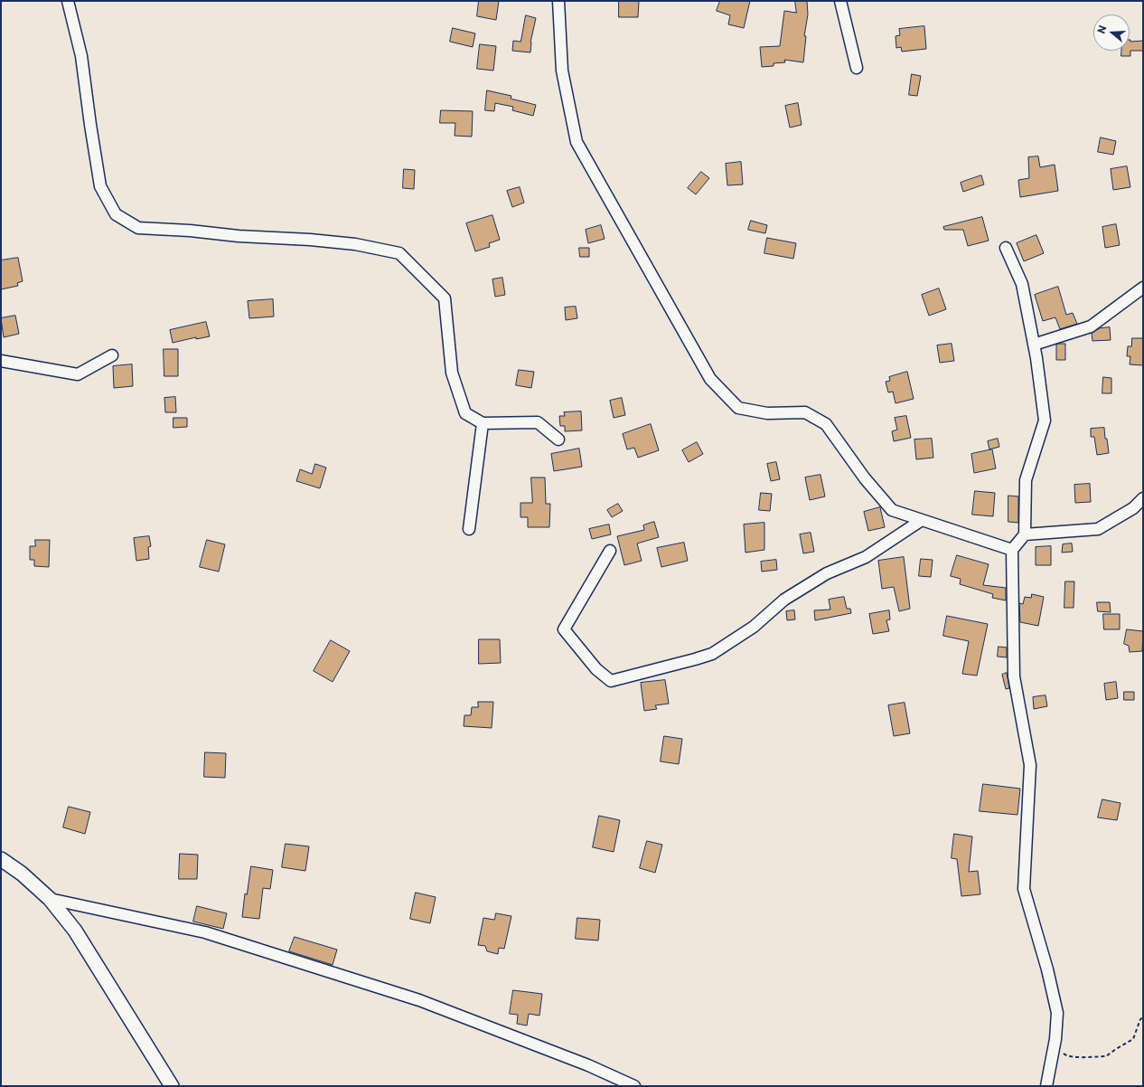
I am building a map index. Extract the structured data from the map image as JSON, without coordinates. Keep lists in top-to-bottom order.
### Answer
{
  "north": "left"
}
